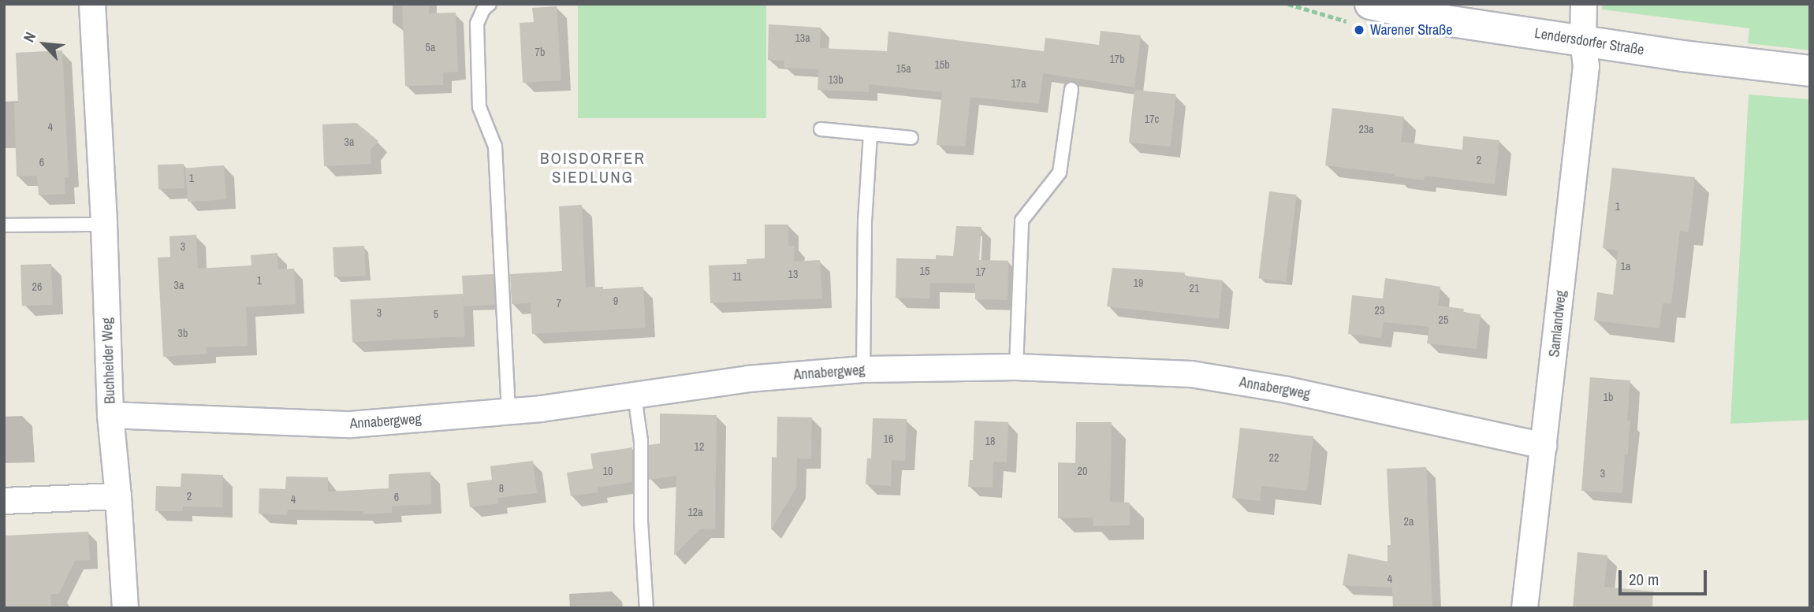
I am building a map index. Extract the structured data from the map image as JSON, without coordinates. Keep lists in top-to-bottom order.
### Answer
{
  "streets": {
    "street": [
      "Lendersdorfer Straße",
      "Samlandweg",
      "Buchheider Weg",
      "Annabergweg"
    ]
  },
  "crossings": [
    ["Lendersdorfer Straße", "Samlandweg"],
    ["Samlandweg", "Annabergweg"],
    ["Buchheider Weg", "Annabergweg"]
  ],
  "districts": ["BOISDORFER SIEDLUNG"],
  "places": ["Warener Straße"],
  "house_numbers": [
    "13a",
    "5a",
    "7b",
    "17b",
    "15b",
    "15a",
    "13b",
    "17a",
    "17c",
    "4",
    "23a",
    "3a",
    "2",
    "6",
    "1",
    "1",
    "3",
    "1a",
    "15",
    "17",
    "13",
    "11",
    "1",
    "19",
    "3a",
    "26",
    "21",
    "9",
    "7",
    "23",
    "3",
    "5",
    "25",
    "3b",
    "1b",
    "16",
    "18",
    "12",
    "22",
    "10",
    "20",
    "3",
    "8",
    "2",
    "6",
    "4",
    "12a",
    "2a",
    "4"
  ],
  "scale_bar": "20 m",
  "north": "top left"
}
